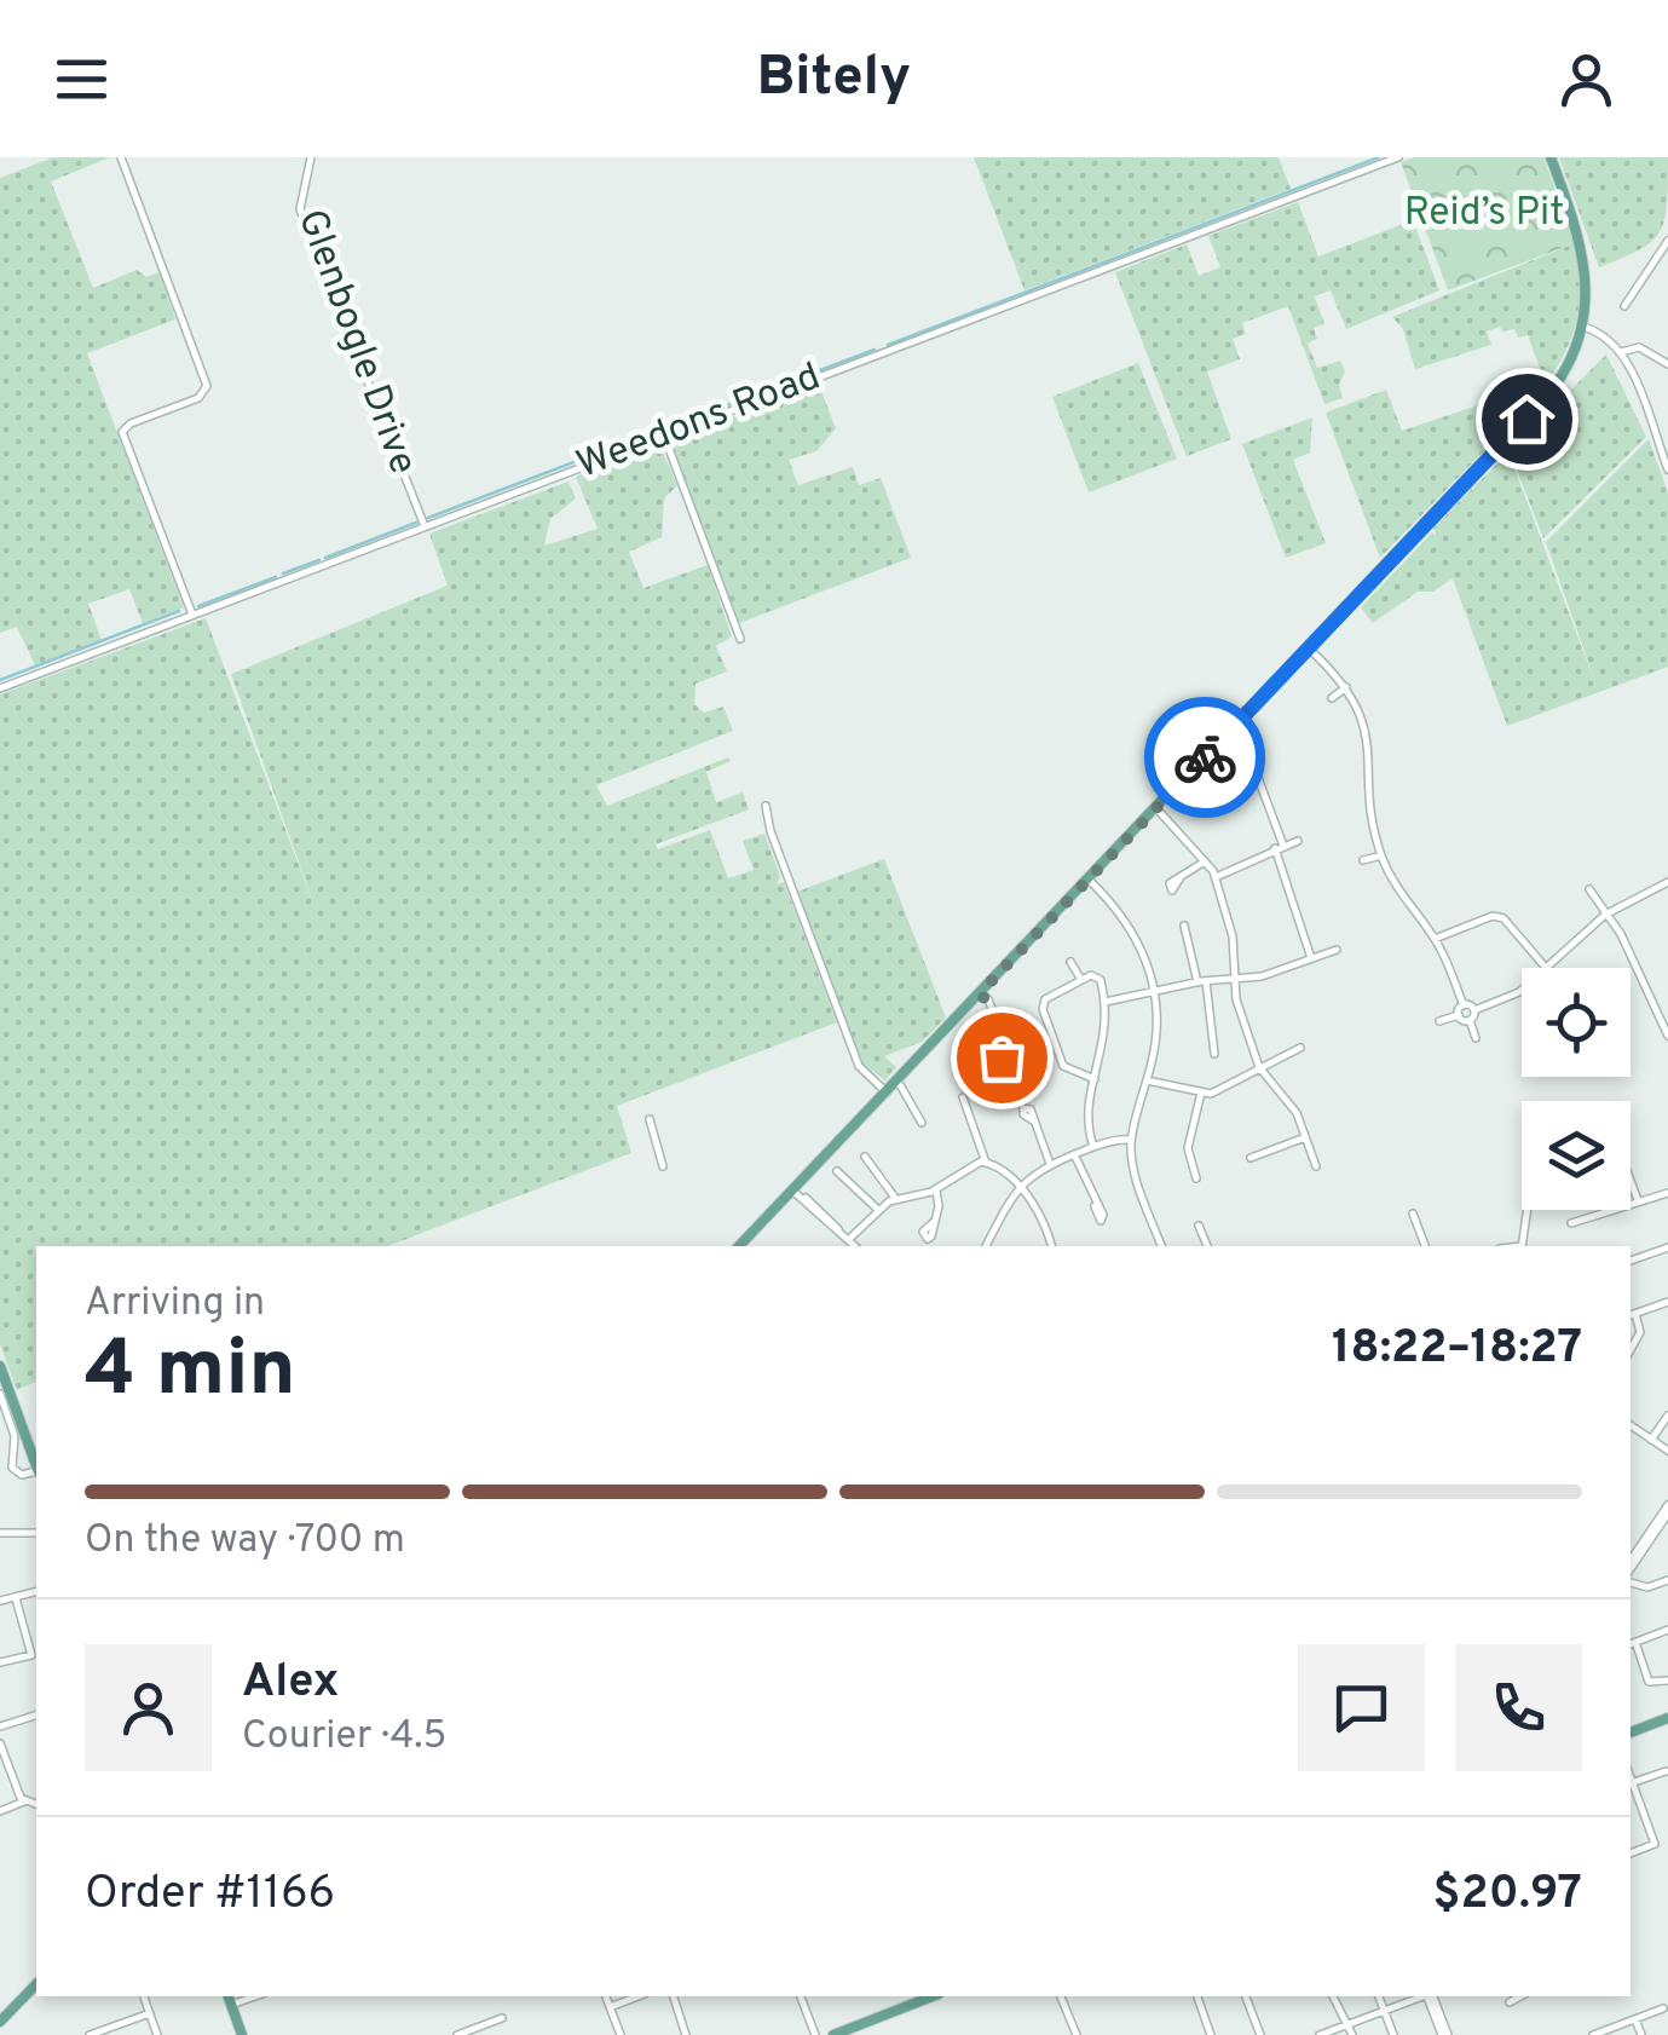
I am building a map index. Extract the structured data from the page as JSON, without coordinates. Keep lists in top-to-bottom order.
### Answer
{
  "streets": {
    "street": ["Glenbogle Drive", "Weedons Road"]
  },
  "crossings": [
    ["Glenbogle Drive", "Weedons Road"]
  ],
  "parks": ["Reid’s Pit"],
  "page": {
    "header": "Bitely",
    "heading": ["4 min", "Arriving in", "18:22–18:27"],
    "panel": [
      "Alex",
      "Courier · 4.5",
      "Order #1166",
      "$20.97"
    ],
    "bar": "On the way · 700 m"
  }
}
